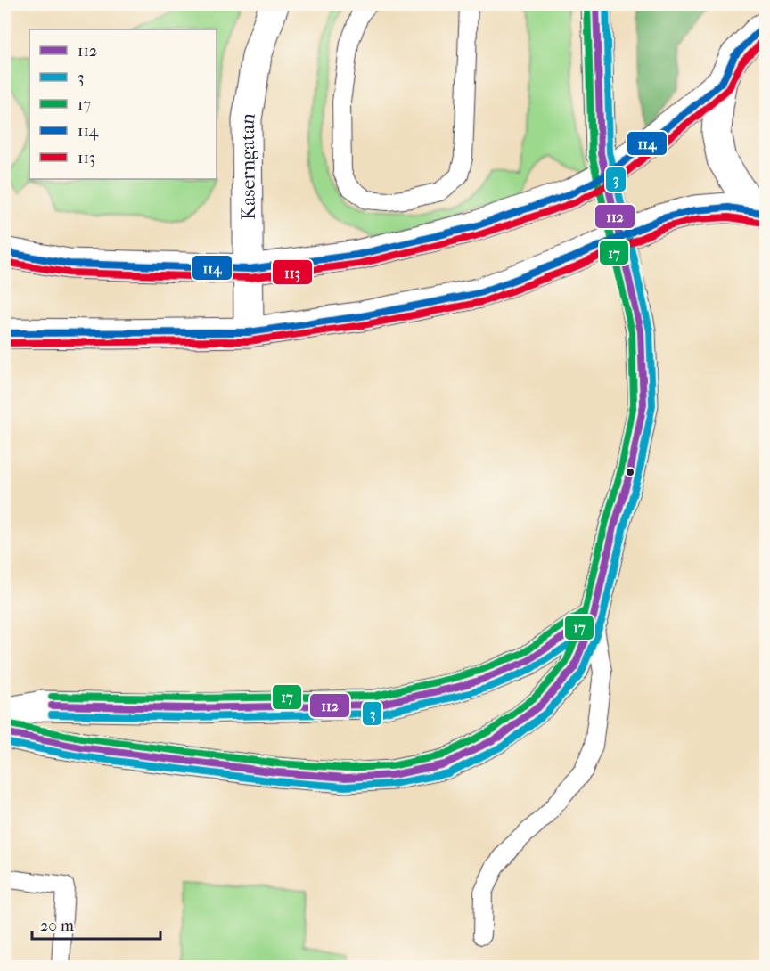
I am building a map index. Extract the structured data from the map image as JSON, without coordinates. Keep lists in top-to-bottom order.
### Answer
{
  "streets": {
    "street": ["Kaserngatan"]
  },
  "lines": [
    "transit line 112",
    "transit line 3",
    "transit line 17",
    "transit line 114",
    "transit line 113"
  ],
  "legend": [
    "112",
    "3",
    "17",
    "114",
    "113"
  ],
  "scale_bar": "20 m"
}
